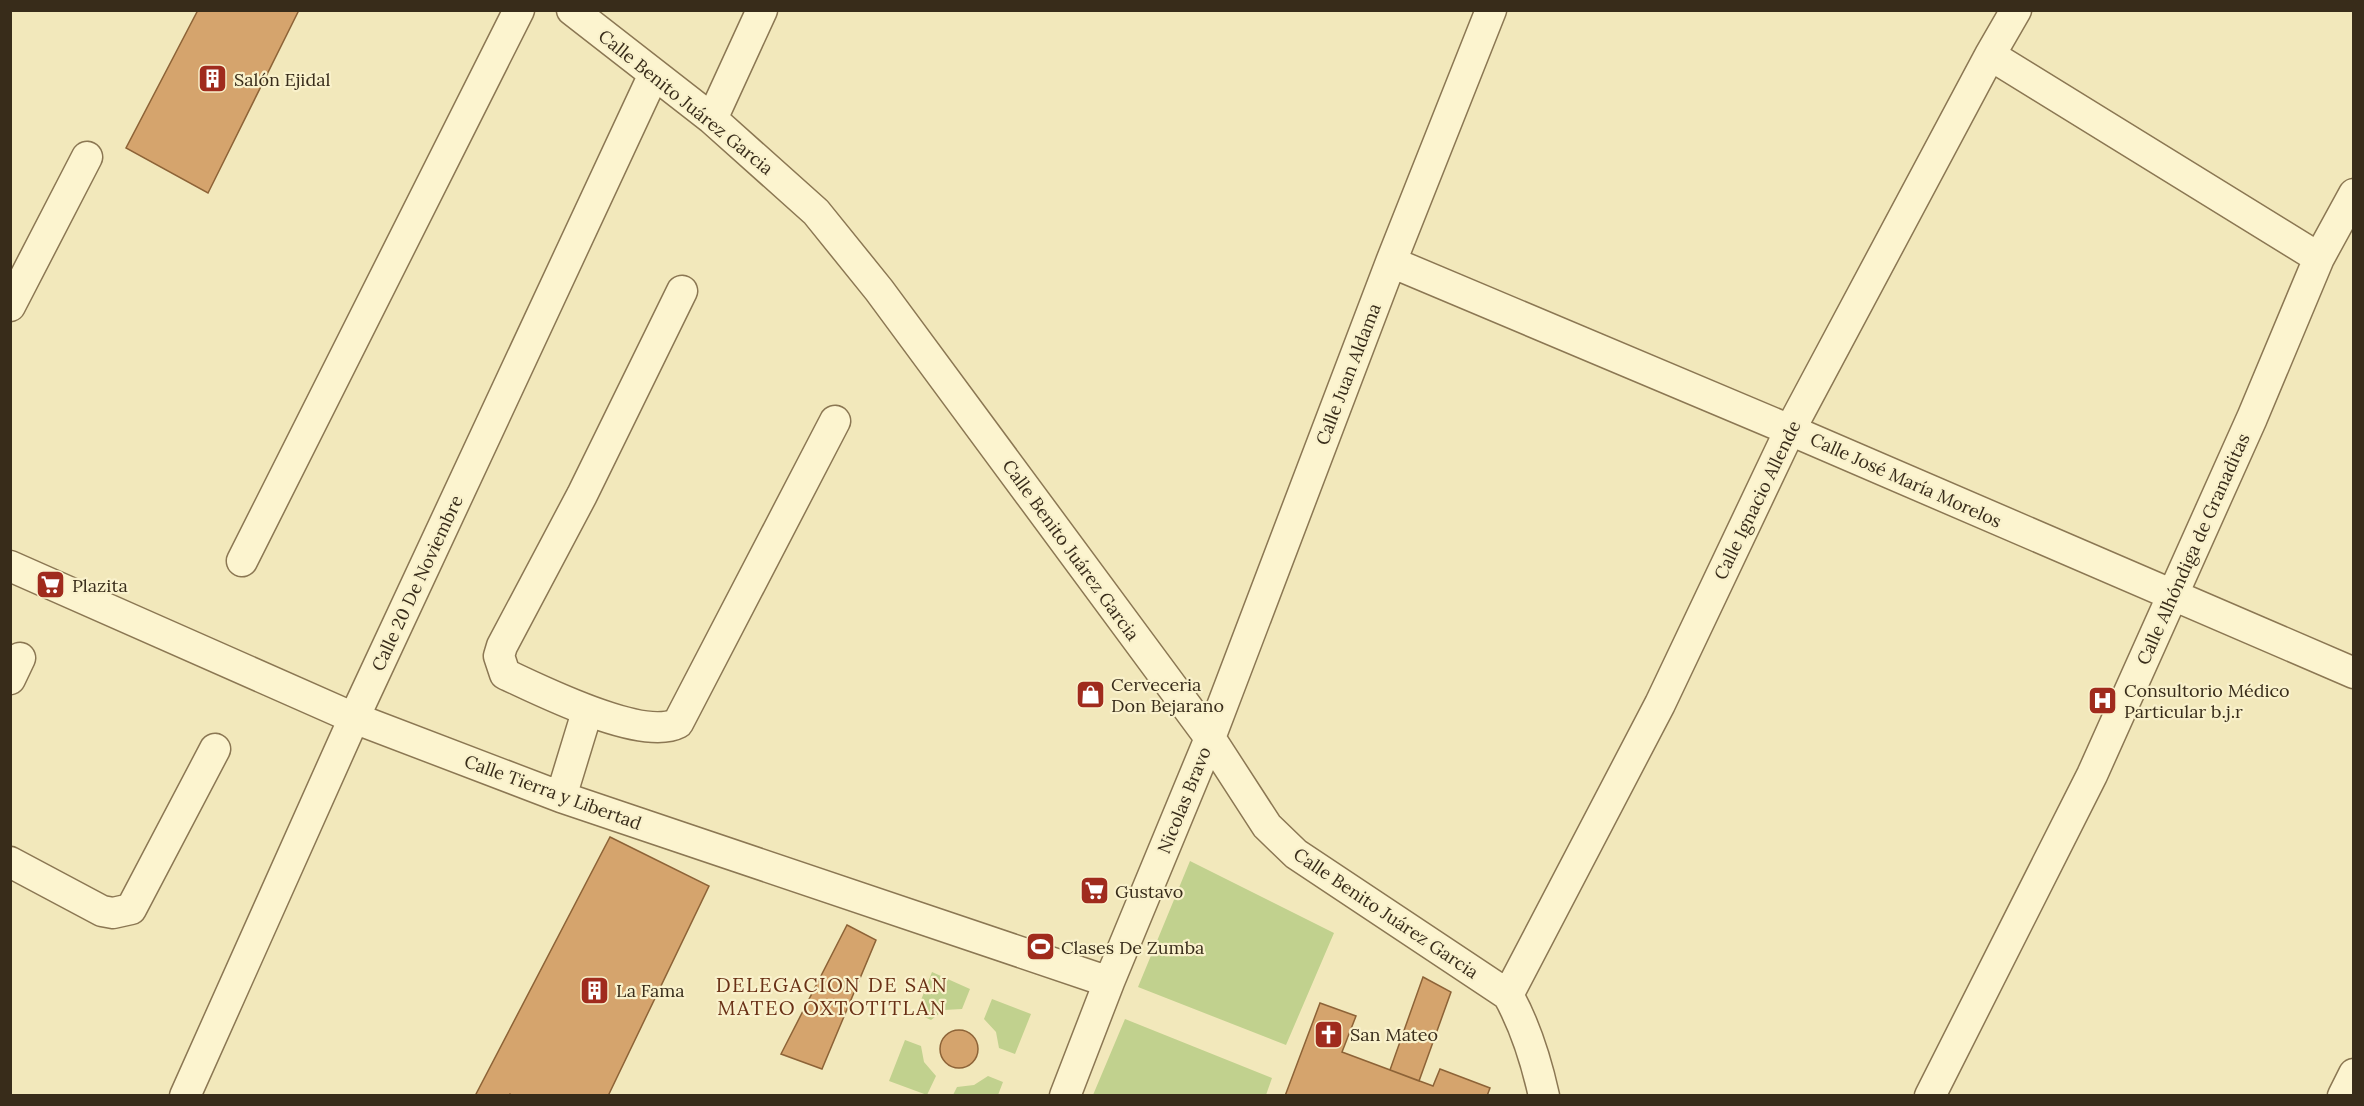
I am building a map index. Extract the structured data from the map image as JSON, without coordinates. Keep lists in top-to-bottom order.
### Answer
{
  "streets": {
    "street": [
      "Calle Benito Juárez Garcia",
      "Calle Juan Aldama",
      "Calle José María Morelos",
      "Calle Ignacio Allende",
      "Calle Alhóndiga de Granaditas",
      "Calle 20 De Noviembre",
      "Calle Tierra y Libertad",
      "Nicolas Bravo"
    ]
  },
  "crossings": [
    ["Calle Benito Juárez Garcia", "Calle Juan Aldama"],
    ["Calle Benito Juárez Garcia", "Calle Ignacio Allende"],
    ["Calle Benito Juárez Garcia", "Calle 20 De Noviembre"],
    ["Calle Benito Juárez Garcia", "Nicolas Bravo"],
    ["Calle Juan Aldama", "Calle José María Morelos"],
    ["Calle Juan Aldama", "Nicolas Bravo"],
    ["Calle José María Morelos", "Calle Ignacio Allende"],
    ["Calle José María Morelos", "Calle Alhóndiga de Granaditas"],
    ["Calle 20 De Noviembre", "Calle Tierra y Libertad"],
    ["Calle Tierra y Libertad", "Nicolas Bravo"]
  ],
  "districts": ["DELEGACION DE SAN MATEO OXTOTITLAN"],
  "places": {
    "building": ["Salón Ejidal", "La Fama"],
    "supermarket": ["Plazita", "Gustavo"],
    "shop": ["Cerveceria Don Bejarano"],
    "hospital": ["Consultorio Médico Particular b.j.r"],
    "sports": ["Clases De Zumba"],
    "church": ["San Mateo"]
  }
}
